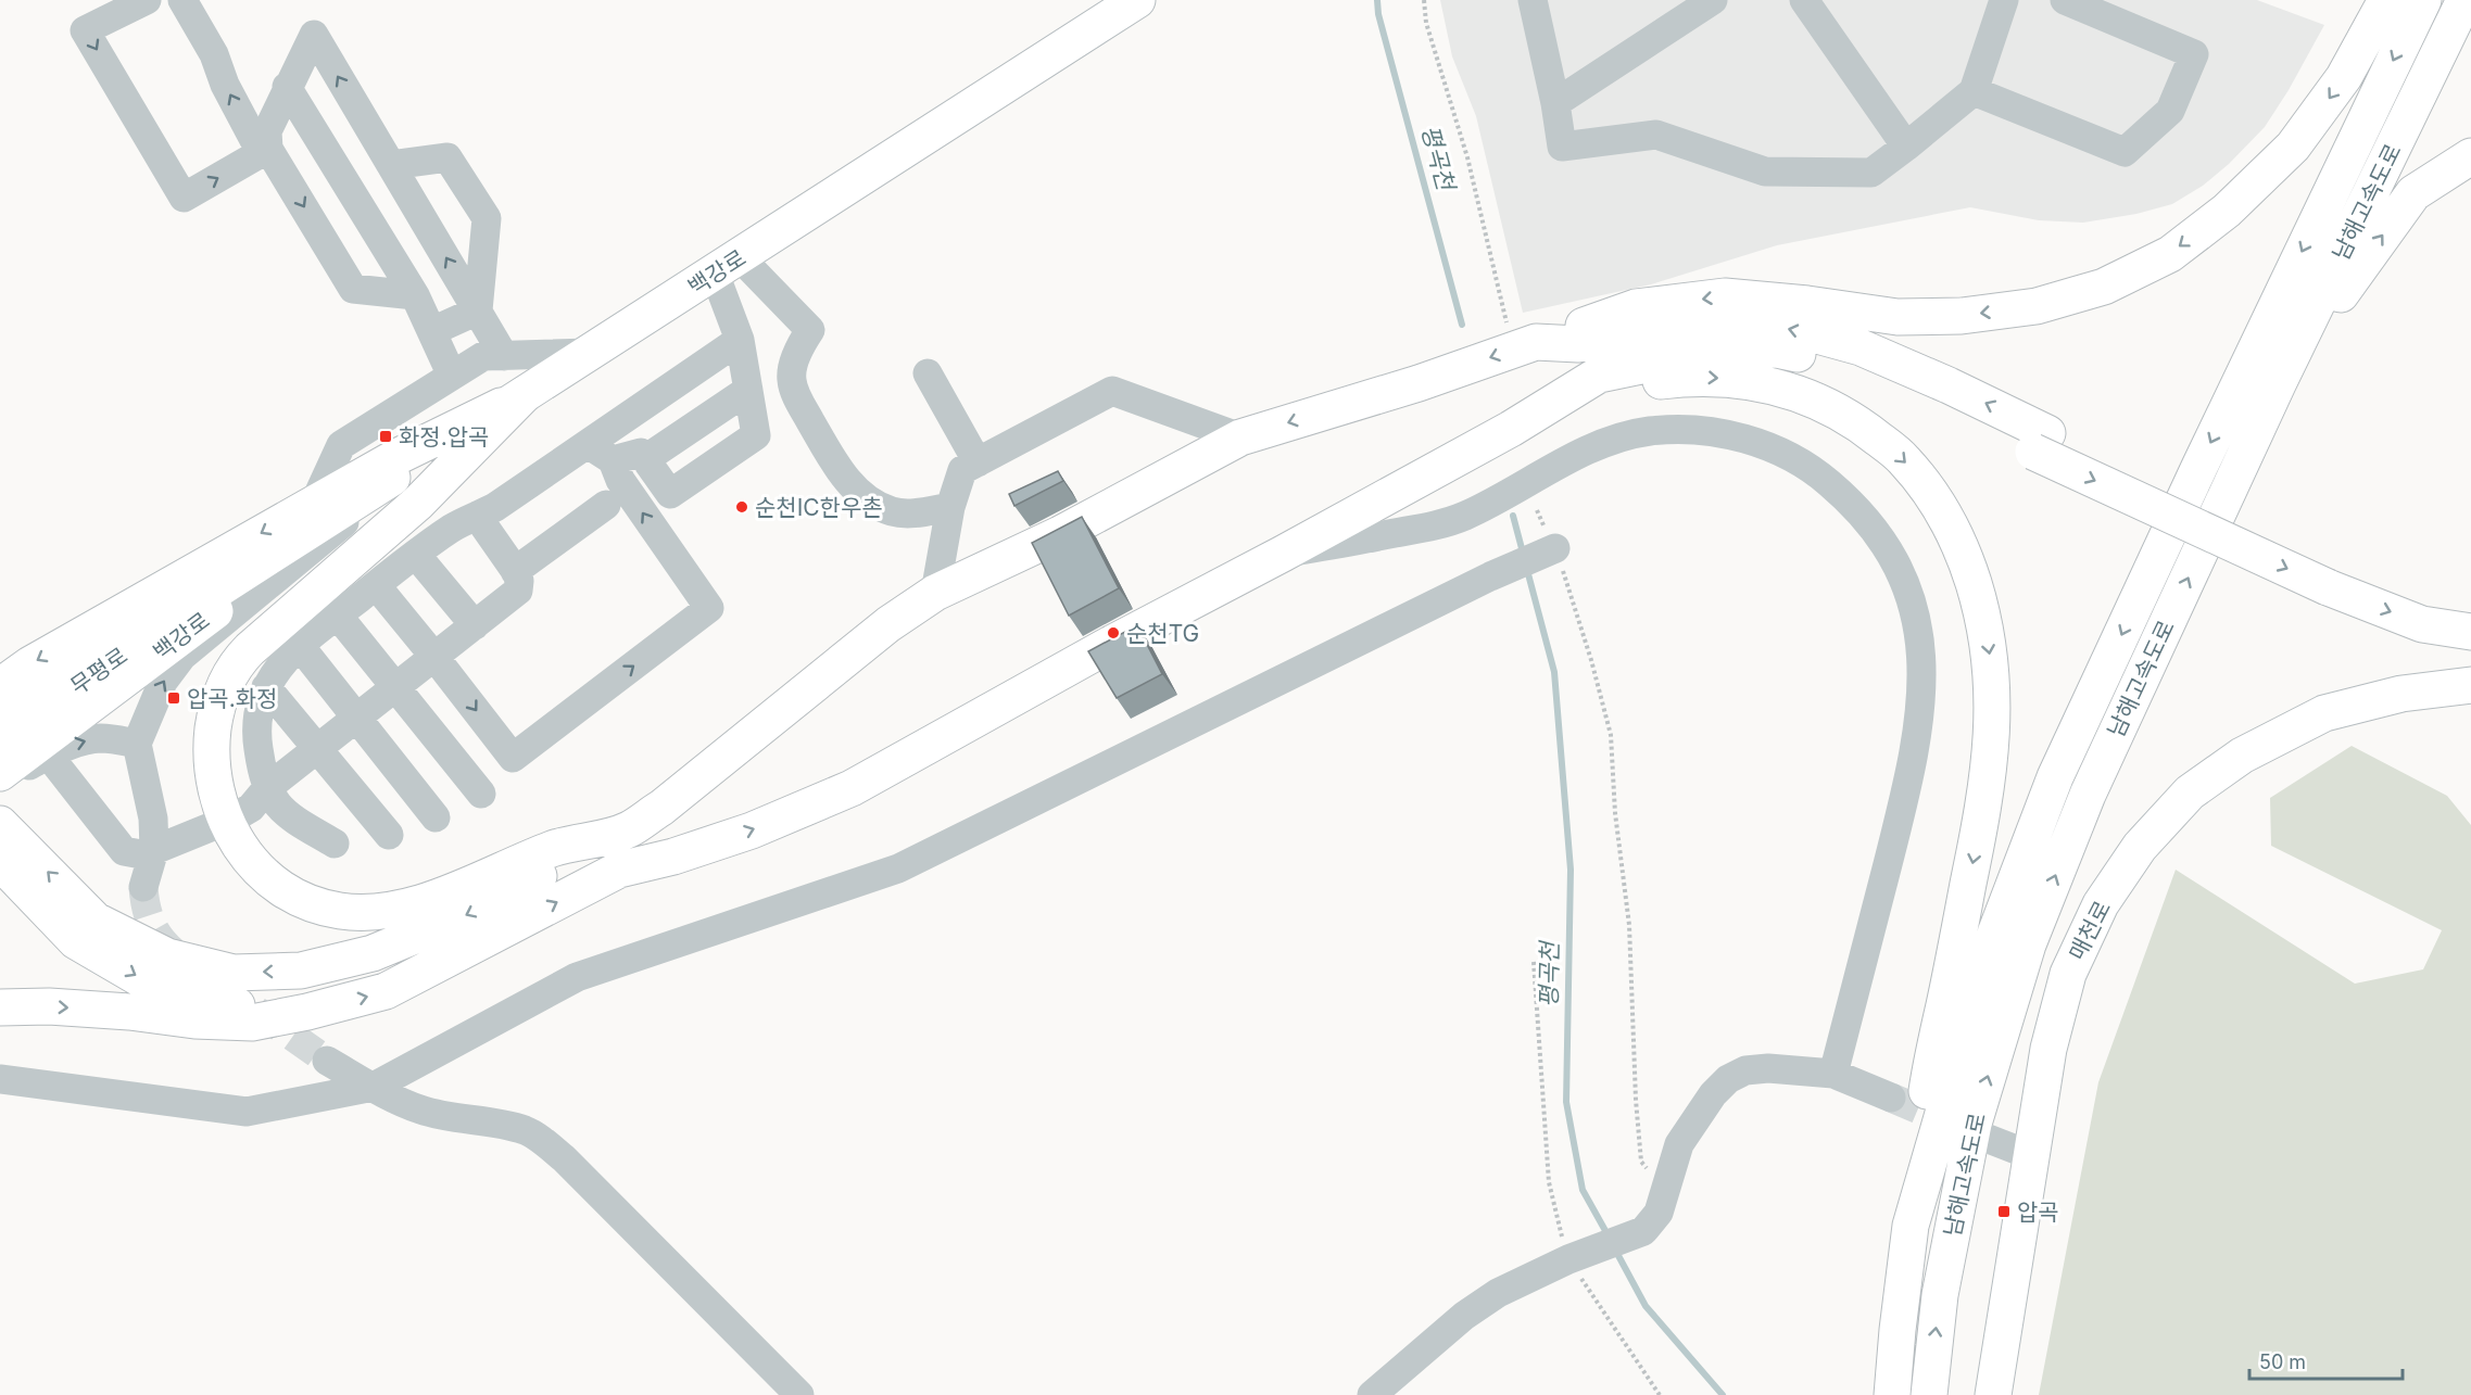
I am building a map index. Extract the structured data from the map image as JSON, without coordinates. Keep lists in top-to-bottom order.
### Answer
{
  "streets": {
    "main road": [
      "남해고속도로",
      "백강로",
      "무평로",
      "매천로"
    ]
  },
  "crossings": [
    ["백강로", "무평로"]
  ],
  "water": ["평곡천"],
  "places": {
    "transit": ["화정.압곡", "압곡.화정", "압곡"],
    "other": ["순천IC한우촌", "순천TG"]
  },
  "scale_bar": "50 m"
}
